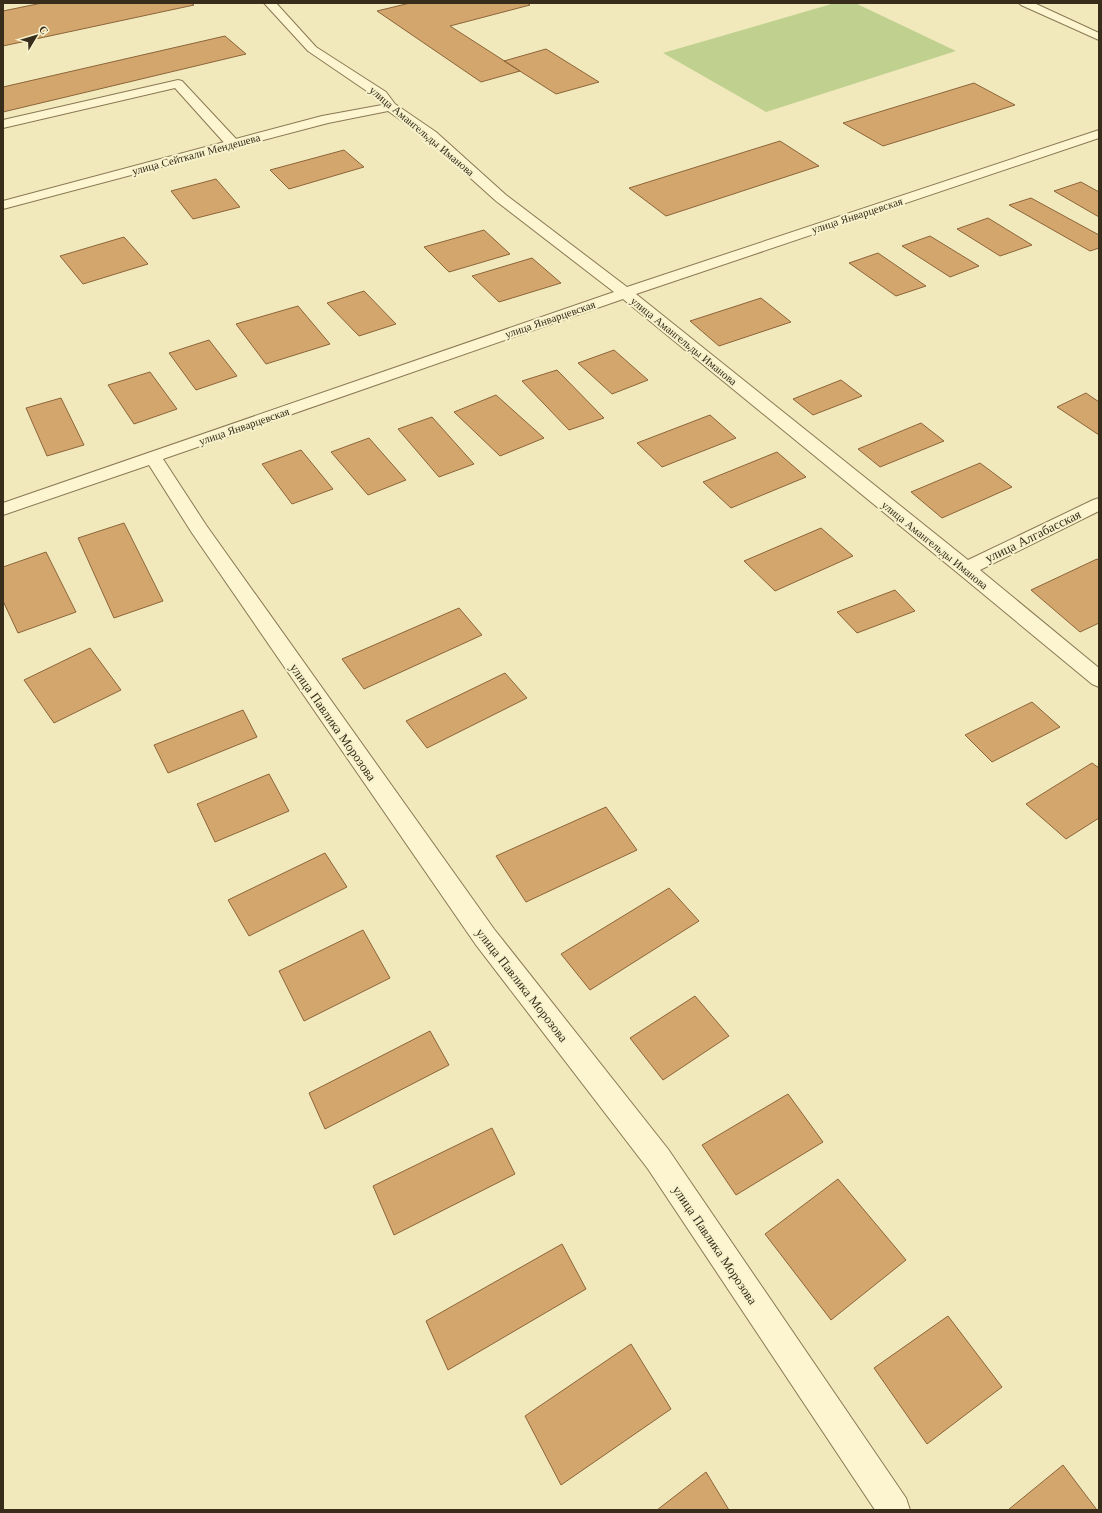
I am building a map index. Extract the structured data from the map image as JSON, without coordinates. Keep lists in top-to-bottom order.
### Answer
{
  "streets": {
    "street": [
      "улица Амангельды Иманова",
      "улица Сейткали Мендешева",
      "улица Январцевская",
      "улица Алгабасская",
      "улица Павлика Морозова"
    ]
  },
  "crossings": [
    ["улица Амангельды Иманова", "улица Сейткали Мендешева"],
    ["улица Амангельды Иманова", "улица Январцевская"],
    ["улица Амангельды Иманова", "улица Алгабасская"],
    ["улица Январцевская", "улица Павлика Морозова"]
  ],
  "north": "top right"
}
